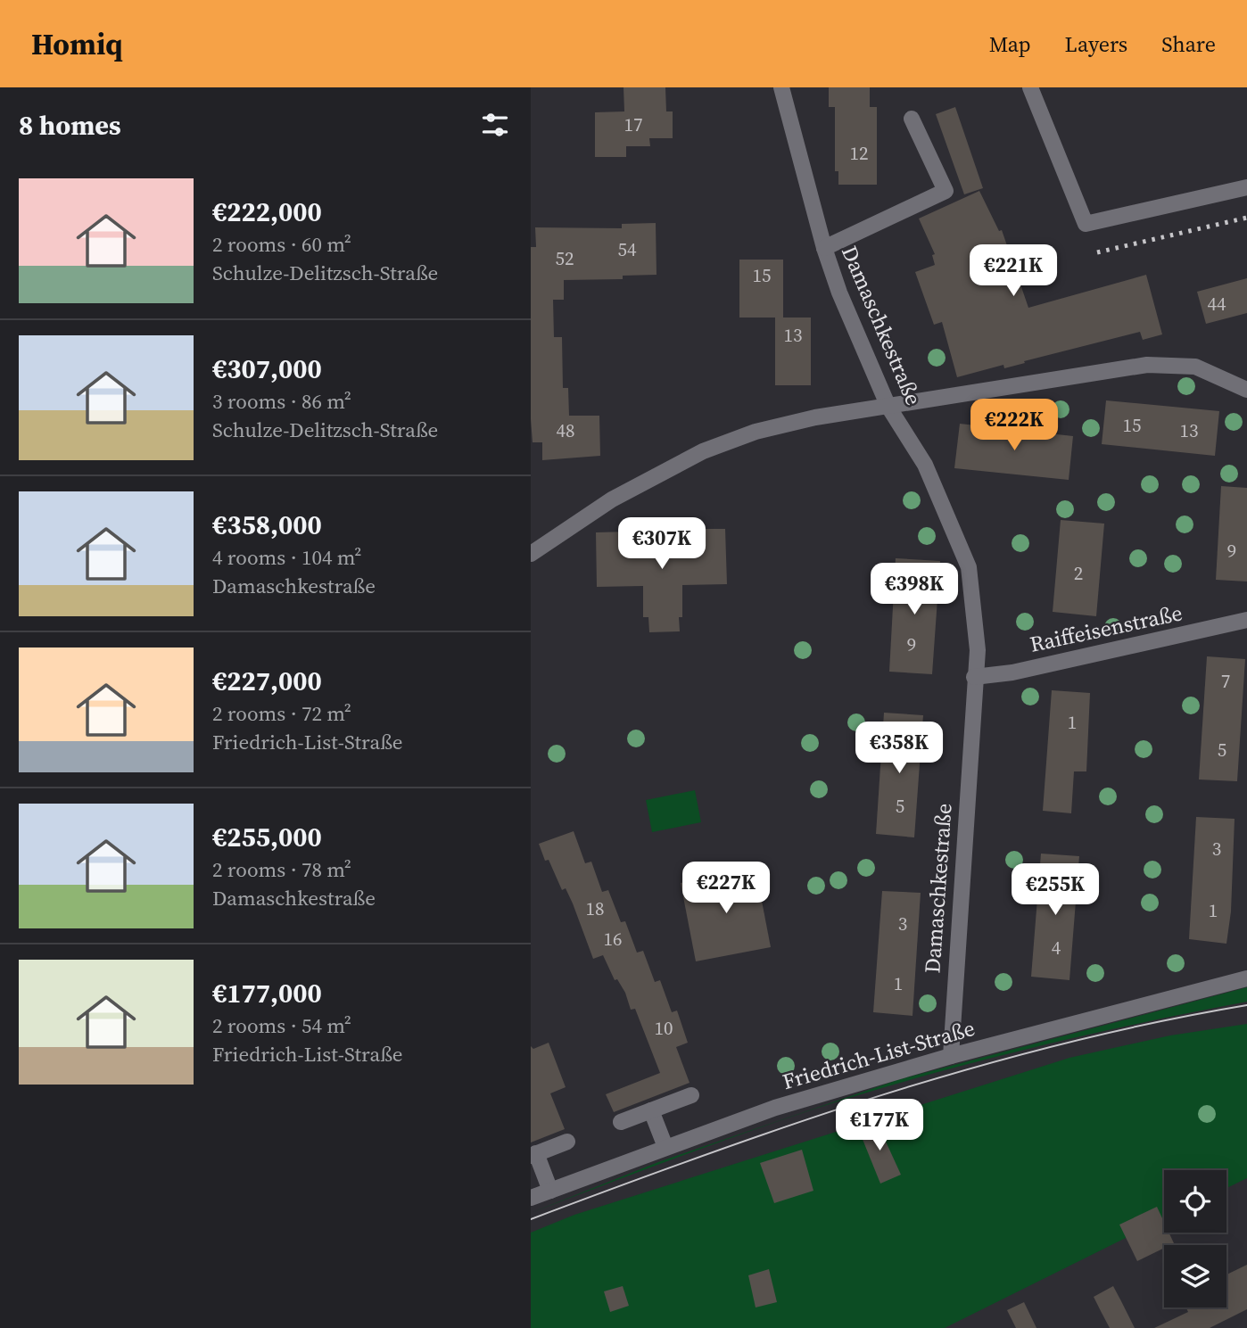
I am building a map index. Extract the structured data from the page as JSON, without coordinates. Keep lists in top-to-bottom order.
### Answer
{
  "streets": {
    "street": ["Damaschkestraße", "Raiffeisenstraße", "Friedrich-List-Straße"]
  },
  "crossings": [
    ["Damaschkestraße", "Raiffeisenstraße"],
    ["Damaschkestraße", "Friedrich-List-Straße"]
  ],
  "house_numbers": [
    "17",
    "12",
    "54",
    "52",
    "15",
    "44",
    "13",
    "15",
    "48",
    "13",
    "9",
    "2",
    "9",
    "7",
    "1",
    "5",
    "5",
    "3",
    "18",
    "1",
    "3",
    "16",
    "4",
    "1",
    "10"
  ],
  "page": {
    "header": "Homiq",
    "nav": ["Map", "Layers", "Share"],
    "heading": "8 homes",
    "list": [
      {
        "name": "€222,000",
        "note": "2 rooms · 60 m² · Schulze-Delitzsch-Straße"
      },
      {
        "name": "€307,000",
        "note": "3 rooms · 86 m² · Schulze-Delitzsch-Straße"
      },
      {
        "name": "€358,000",
        "note": "4 rooms · 104 m² · Damaschkestraße"
      },
      {
        "name": "€227,000",
        "note": "2 rooms · 72 m² · Friedrich-List-Straße"
      },
      {
        "name": "€255,000",
        "note": "2 rooms · 78 m² · Damaschkestraße"
      },
      {
        "name": "€177,000",
        "note": "2 rooms · 54 m² · Friedrich-List-Straße"
      }
    ],
    "price": [
      "€221K",
      "€222K",
      "€307K",
      "€398K",
      "€358K",
      "€227K",
      "€255K",
      "€177K"
    ]
  }
}
